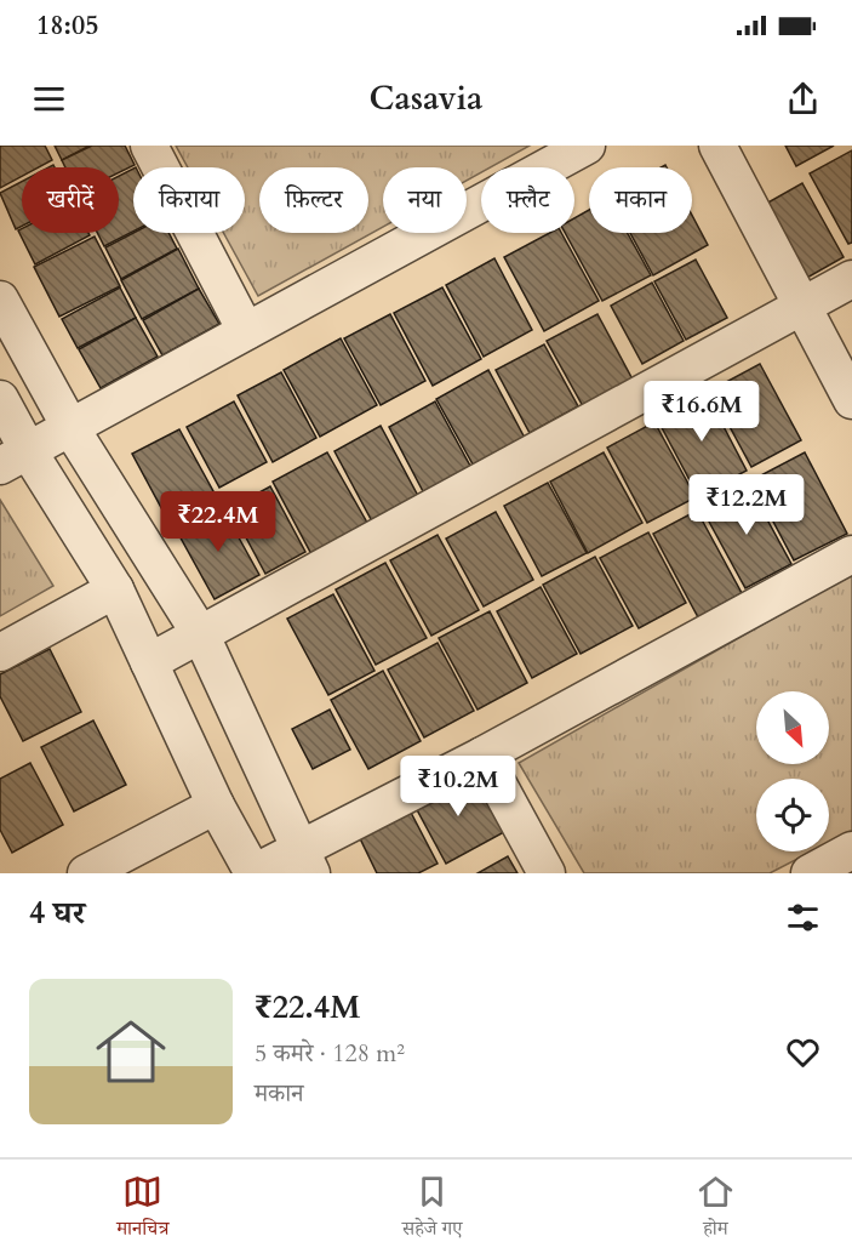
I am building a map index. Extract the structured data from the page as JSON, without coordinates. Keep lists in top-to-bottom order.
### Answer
{
  "north": "bottom right",
  "page": {
    "status": "18:05",
    "header": "Casavia",
    "chip": [
      "खरीदें",
      "किराया",
      "फ़िल्टर",
      "नया",
      "फ़्लैट",
      "मकान"
    ],
    "price": [
      "₹16.6M",
      "₹12.2M",
      "₹22.4M",
      "₹10.2M"
    ],
    "heading": "4 घर",
    "list": [
      {
        "name": "₹22.4M",
        "note": "5 कमरे · 128 m² · मकान"
      }
    ],
    "tabs": ["मानचित्र", "सहेजे गए", "होम"]
  }
}
